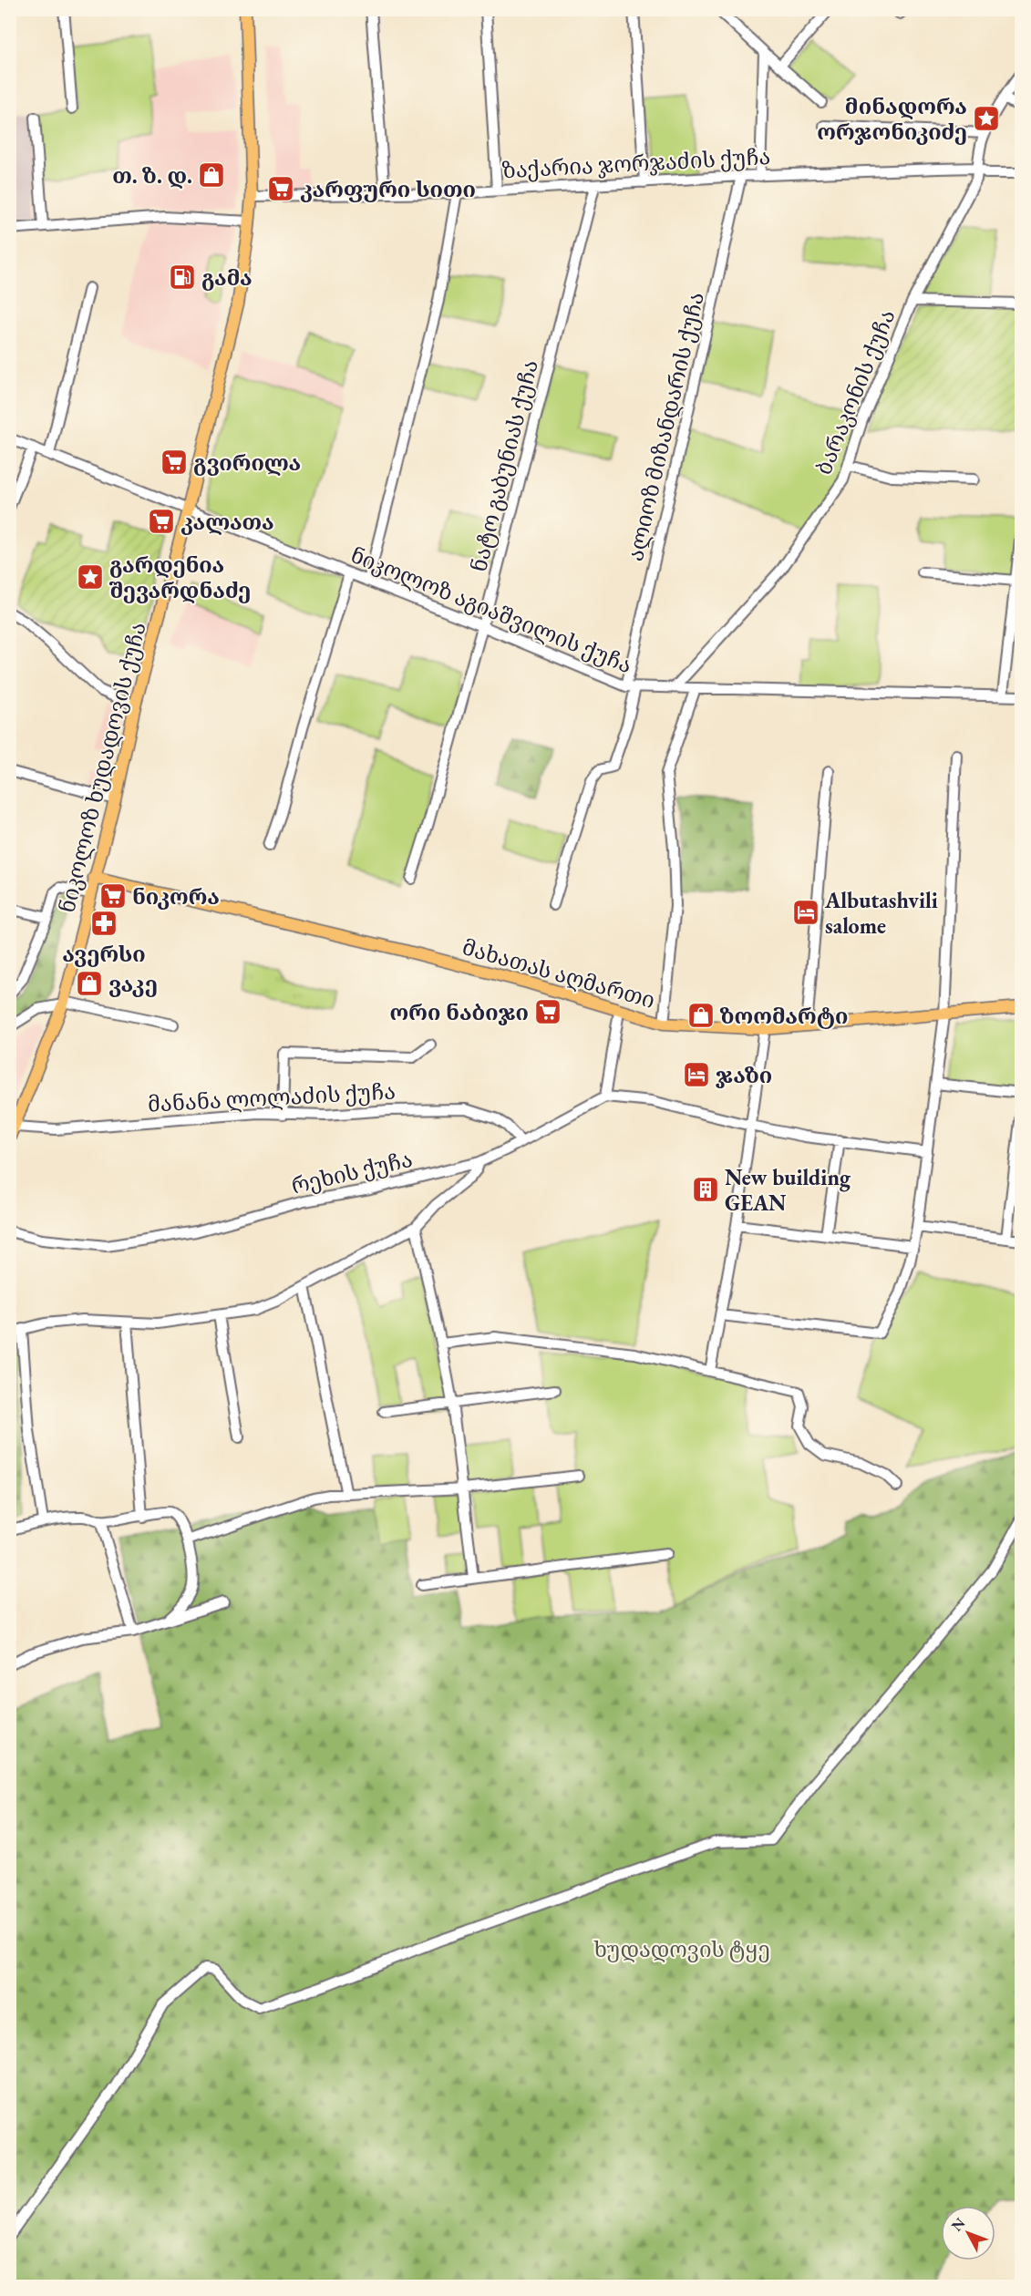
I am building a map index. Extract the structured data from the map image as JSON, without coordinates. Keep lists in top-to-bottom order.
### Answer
{
  "streets": {
    "main road": ["ნიკოლოზ ხუდადოვის ქუჩა", "მახათას აღმართი"],
    "street": [
      "ზაქარია ჯორჯაძის ქუჩა",
      "ბარაკონის ქუჩა",
      "ალიოზ მიზანდარის ქუჩა",
      "ნატო გაბუნიას ქუჩა",
      "ნიკოლოზ აგიაშვილის ქუჩა",
      "მანანა ლოლაძის ქუჩა",
      "რეხის ქუჩა"
    ]
  },
  "crossings": [
    ["ზაქარია ჯორჯაძის ქუჩა", "ბარაკონის ქუჩა"],
    ["ზაქარია ჯორჯაძის ქუჩა", "ალიოზ მიზანდარის ქუჩა"],
    ["ზაქარია ჯორჯაძის ქუჩა", "ნატო გაბუნიას ქუჩა"],
    ["ზაქარია ჯორჯაძის ქუჩა", "ნიკოლოზ ხუდადოვის ქუჩა"],
    ["ბარაკონის ქუჩა", "ნიკოლოზ აგიაშვილის ქუჩა"],
    ["ალიოზ მიზანდარის ქუჩა", "ნიკოლოზ აგიაშვილის ქუჩა"],
    ["ნატო გაბუნიას ქუჩა", "ნიკოლოზ აგიაშვილის ქუჩა"],
    ["ნიკოლოზ აგიაშვილის ქუჩა", "ნიკოლოზ ხუდადოვის ქუჩა"],
    ["ნიკოლოზ ხუდადოვის ქუჩა", "მახათას აღმართი"],
    ["ნიკოლოზ ხუდადოვის ქუჩა", "მანანა ლოლაძის ქუჩა"],
    ["მანანა ლოლაძის ქუჩა", "რეხის ქუჩა"]
  ],
  "parks": ["ხუდადოვის ტყე"],
  "places": {
    "place": ["მინადორა ორჯონიკიძე", "გარდენია შევარდნაძე"],
    "shop": ["თ. ზ. დ.", "ვაკე", "ზოომარტი"],
    "supermarket": [
      "კარფური სითი",
      "გვირილა",
      "კალათა",
      "ნიკორა",
      "ორი ნაბიჯი"
    ],
    "fuel station": ["გამა"],
    "hotel": ["Albutashvili salome", "ჯაზი"],
    "pharmacy": ["ავერსი"],
    "building": ["New building GEAN"]
  },
  "north": "top left"
}
